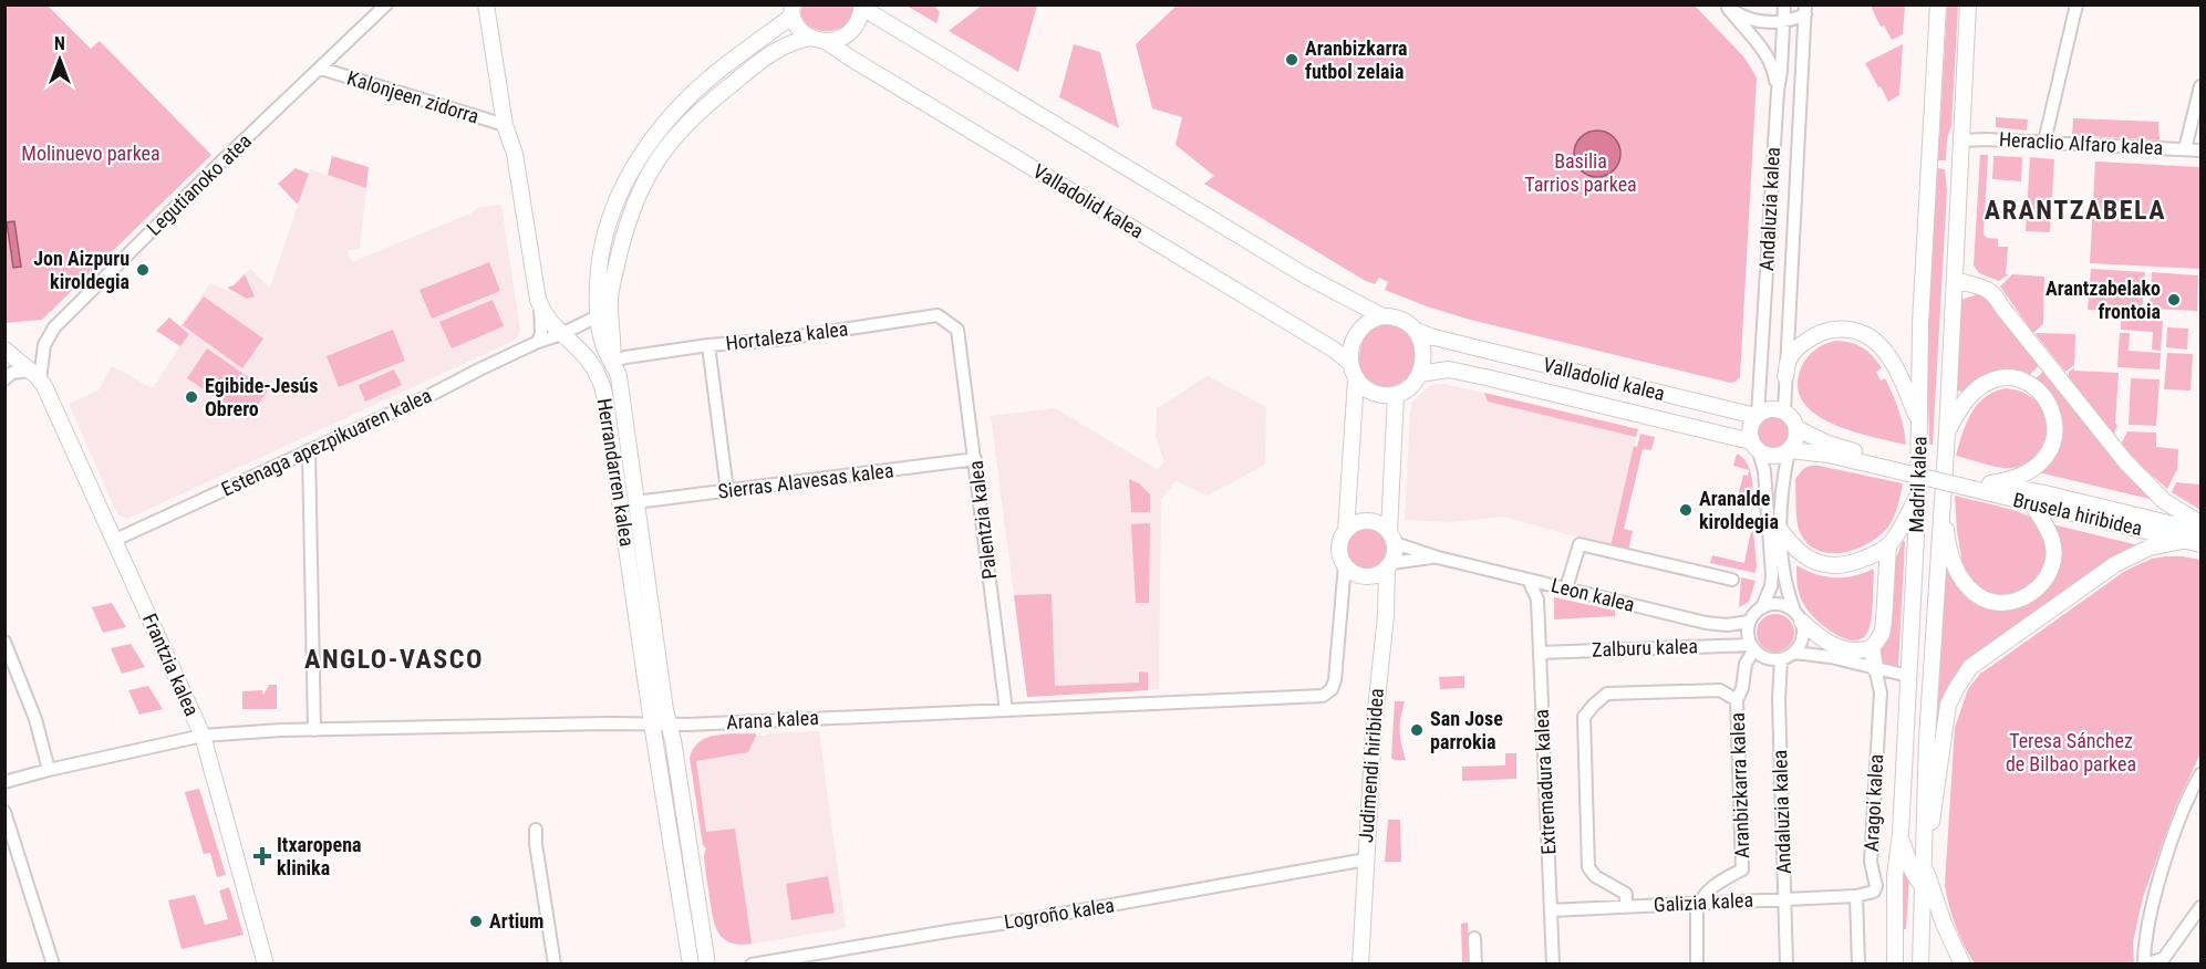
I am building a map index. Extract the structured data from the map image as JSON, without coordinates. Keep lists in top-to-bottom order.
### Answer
{
  "streets": {
    "main road": [
      "Valladolid kalea",
      "Herrandarren kalea",
      "Madril kalea",
      "Brusela hiribidea",
      "Frantzia kalea",
      "Judimendi hiribidea"
    ],
    "street": [
      "Kalonjeen zidorra",
      "Heraclio Alfaro kalea",
      "Legutianoko atea",
      "Andaluzia kalea",
      "Hortaleza kalea",
      "Estenaga apezpikuaren kalea",
      "Sierras Alavesas kalea",
      "Palentzia kalea",
      "Leon kalea",
      "Zalburu kalea",
      "Arana kalea",
      "Extremadura kalea",
      "Aranbizkarra kalea",
      "Aragoi kalea",
      "Galizia kalea",
      "Logroño kalea"
    ]
  },
  "crossings": [
    ["Kalonjeen zidorra", "Legutianoko atea"],
    ["Kalonjeen zidorra", "Herrandarren kalea"],
    ["Heraclio Alfaro kalea", "Madril kalea"],
    ["Legutianoko atea", "Frantzia kalea"],
    ["Valladolid kalea", "Andaluzia kalea"],
    ["Andaluzia kalea", "Leon kalea"],
    ["Andaluzia kalea", "Zalburu kalea"],
    ["Andaluzia kalea", "Aranbizkarra kalea"],
    ["Andaluzia kalea", "Galizia kalea"],
    ["Hortaleza kalea", "Herrandarren kalea"],
    ["Hortaleza kalea", "Palentzia kalea"],
    ["Estenaga apezpikuaren kalea", "Herrandarren kalea"],
    ["Estenaga apezpikuaren kalea", "Frantzia kalea"],
    ["Herrandarren kalea", "Sierras Alavesas kalea"],
    ["Herrandarren kalea", "Arana kalea"],
    ["Sierras Alavesas kalea", "Palentzia kalea"],
    ["Palentzia kalea", "Arana kalea"],
    ["Leon kalea", "Zalburu kalea"],
    ["Leon kalea", "Arana kalea"],
    ["Leon kalea", "Judimendi hiribidea"],
    ["Leon kalea", "Extremadura kalea"],
    ["Leon kalea", "Aranbizkarra kalea"],
    ["Zalburu kalea", "Extremadura kalea"],
    ["Zalburu kalea", "Aranbizkarra kalea"],
    ["Frantzia kalea", "Arana kalea"],
    ["Arana kalea", "Judimendi hiribidea"],
    ["Judimendi hiribidea", "Logroño kalea"],
    ["Extremadura kalea", "Galizia kalea"],
    ["Aranbizkarra kalea", "Galizia kalea"],
    ["Aragoi kalea", "Galizia kalea"]
  ],
  "districts": ["ARANTZABELA", "ANGLO-VASCO"],
  "parks": ["Molinuevo parkea", "Basilia Tarrios parkea", "Teresa Sánchez de Bilbao parkea"],
  "places": {
    "other": [
      "Aranbizkarra futbol zelaia",
      "Jon Aizpuru kiroldegia",
      "Arantzabelako frontoia",
      "Egibide-Jesús Obrero",
      "Aranalde kiroldegia",
      "San Jose parrokia",
      "Artium"
    ],
    "health": ["Itxaropena klinika"]
  },
  "north": "top"
}
